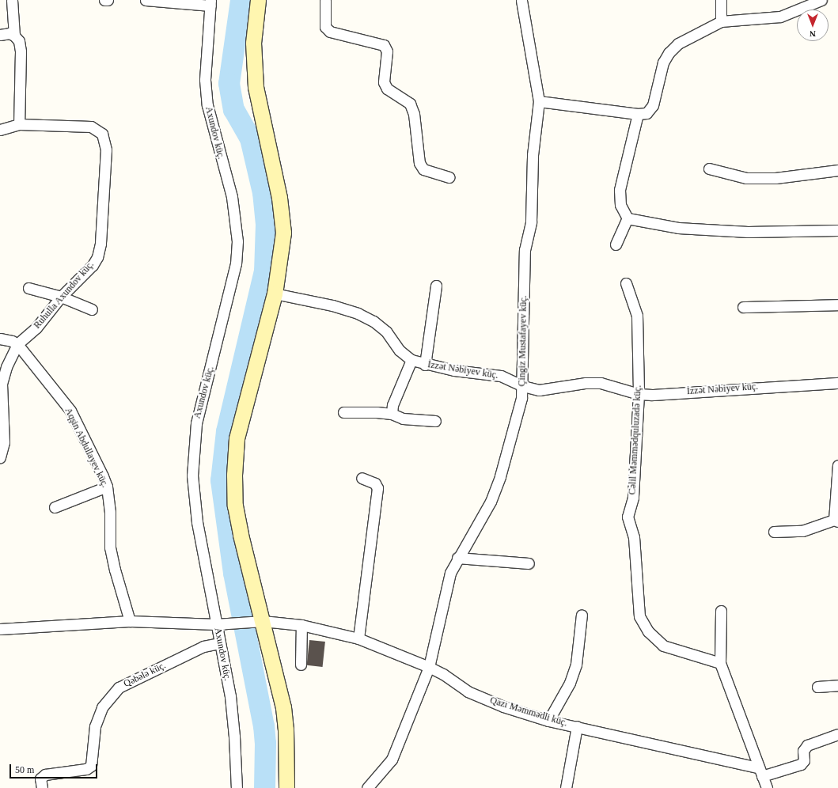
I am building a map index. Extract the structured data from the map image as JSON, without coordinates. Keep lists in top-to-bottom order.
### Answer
{
  "streets": {
    "street": [
      "Axundov küç.",
      "Ruhulla Axundov küç.",
      "Çingiz Mustafayev küç.",
      "İzzət Nəbiyev küç.",
      "Cəlil Məmmədquluzadə küç.",
      "Aqşin Abdullayev küç.",
      "Qəbələ küç.",
      "Qazı Məmmədli küç."
    ]
  },
  "crossings": [
    ["Axundov küç.", "Qəbələ küç."],
    ["Axundov küç.", "Qazı Məmmədli küç."],
    ["Ruhulla Axundov küç.", "Aqşin Abdullayev küç."],
    ["Çingiz Mustafayev küç.", "İzzət Nəbiyev küç."],
    ["Çingiz Mustafayev küç.", "Qazı Məmmədli küç."],
    ["İzzət Nəbiyev küç.", "Cəlil Məmmədquluzadə küç."],
    ["Aqşin Abdullayev küç.", "Qazı Məmmədli küç."]
  ],
  "scale_bar": "50 m",
  "north": "bottom"
}
